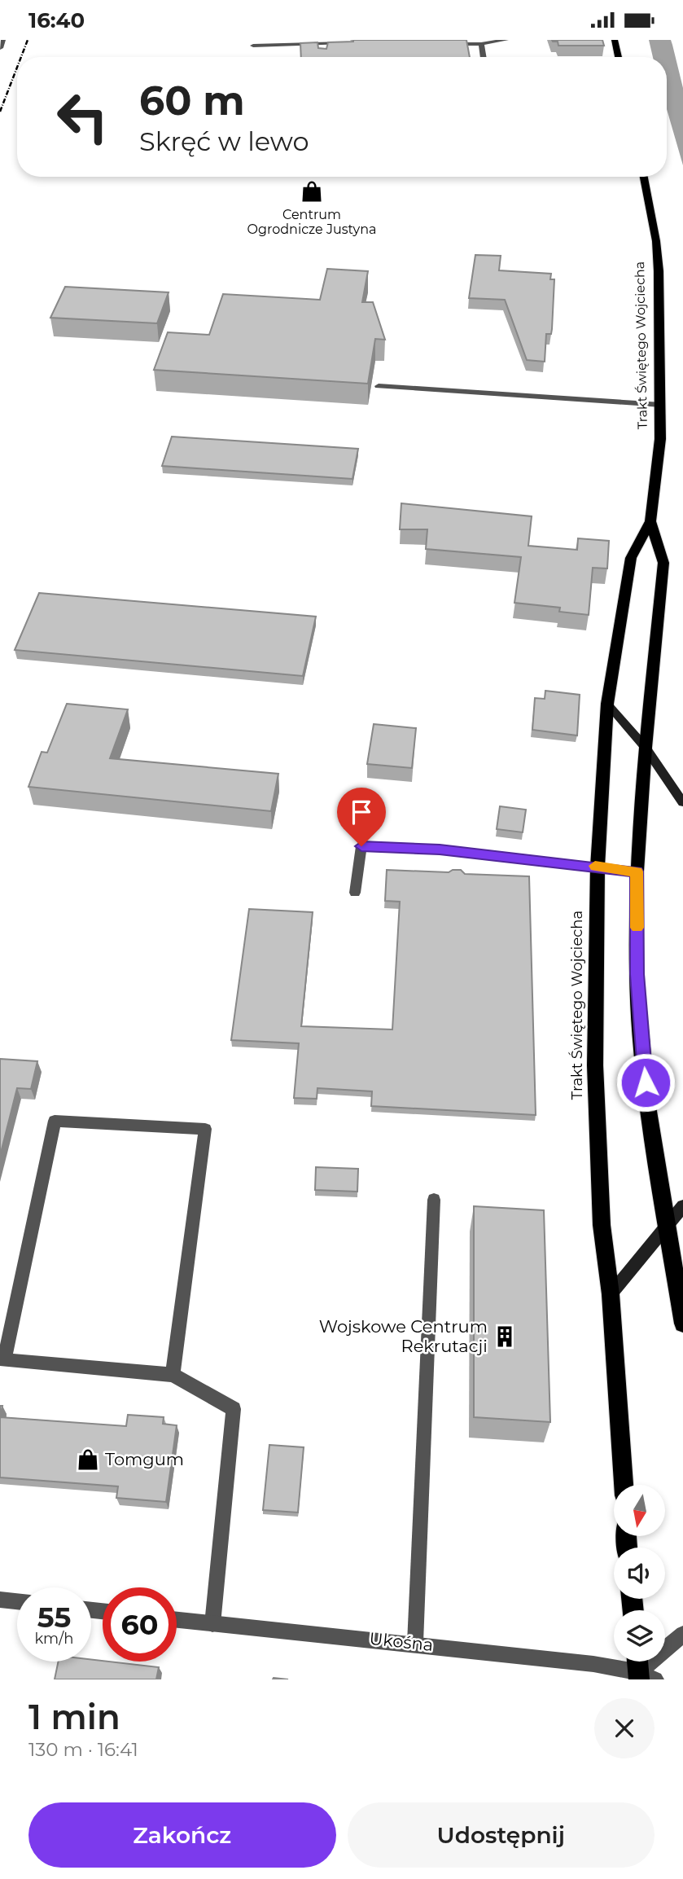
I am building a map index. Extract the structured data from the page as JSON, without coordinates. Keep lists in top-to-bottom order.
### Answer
{
  "streets": {
    "main road": ["Trakt Świętego Wojciecha"],
    "street": ["Ukośna"]
  },
  "places": {
    "shop": ["Centrum Ogrodnicze Justyna", "Tomgum"],
    "building": ["Wojskowe Centrum Rekrutacji"]
  },
  "north": "bottom",
  "page": {
    "status": "16:40",
    "turn": ["60 m", "Skręć w lewo"],
    "speed": "55 km/h",
    "limit": "60",
    "heading": ["1 min", "130 m · 16:41"],
    "buttons": ["Zakończ", "Udostępnij"]
  }
}
